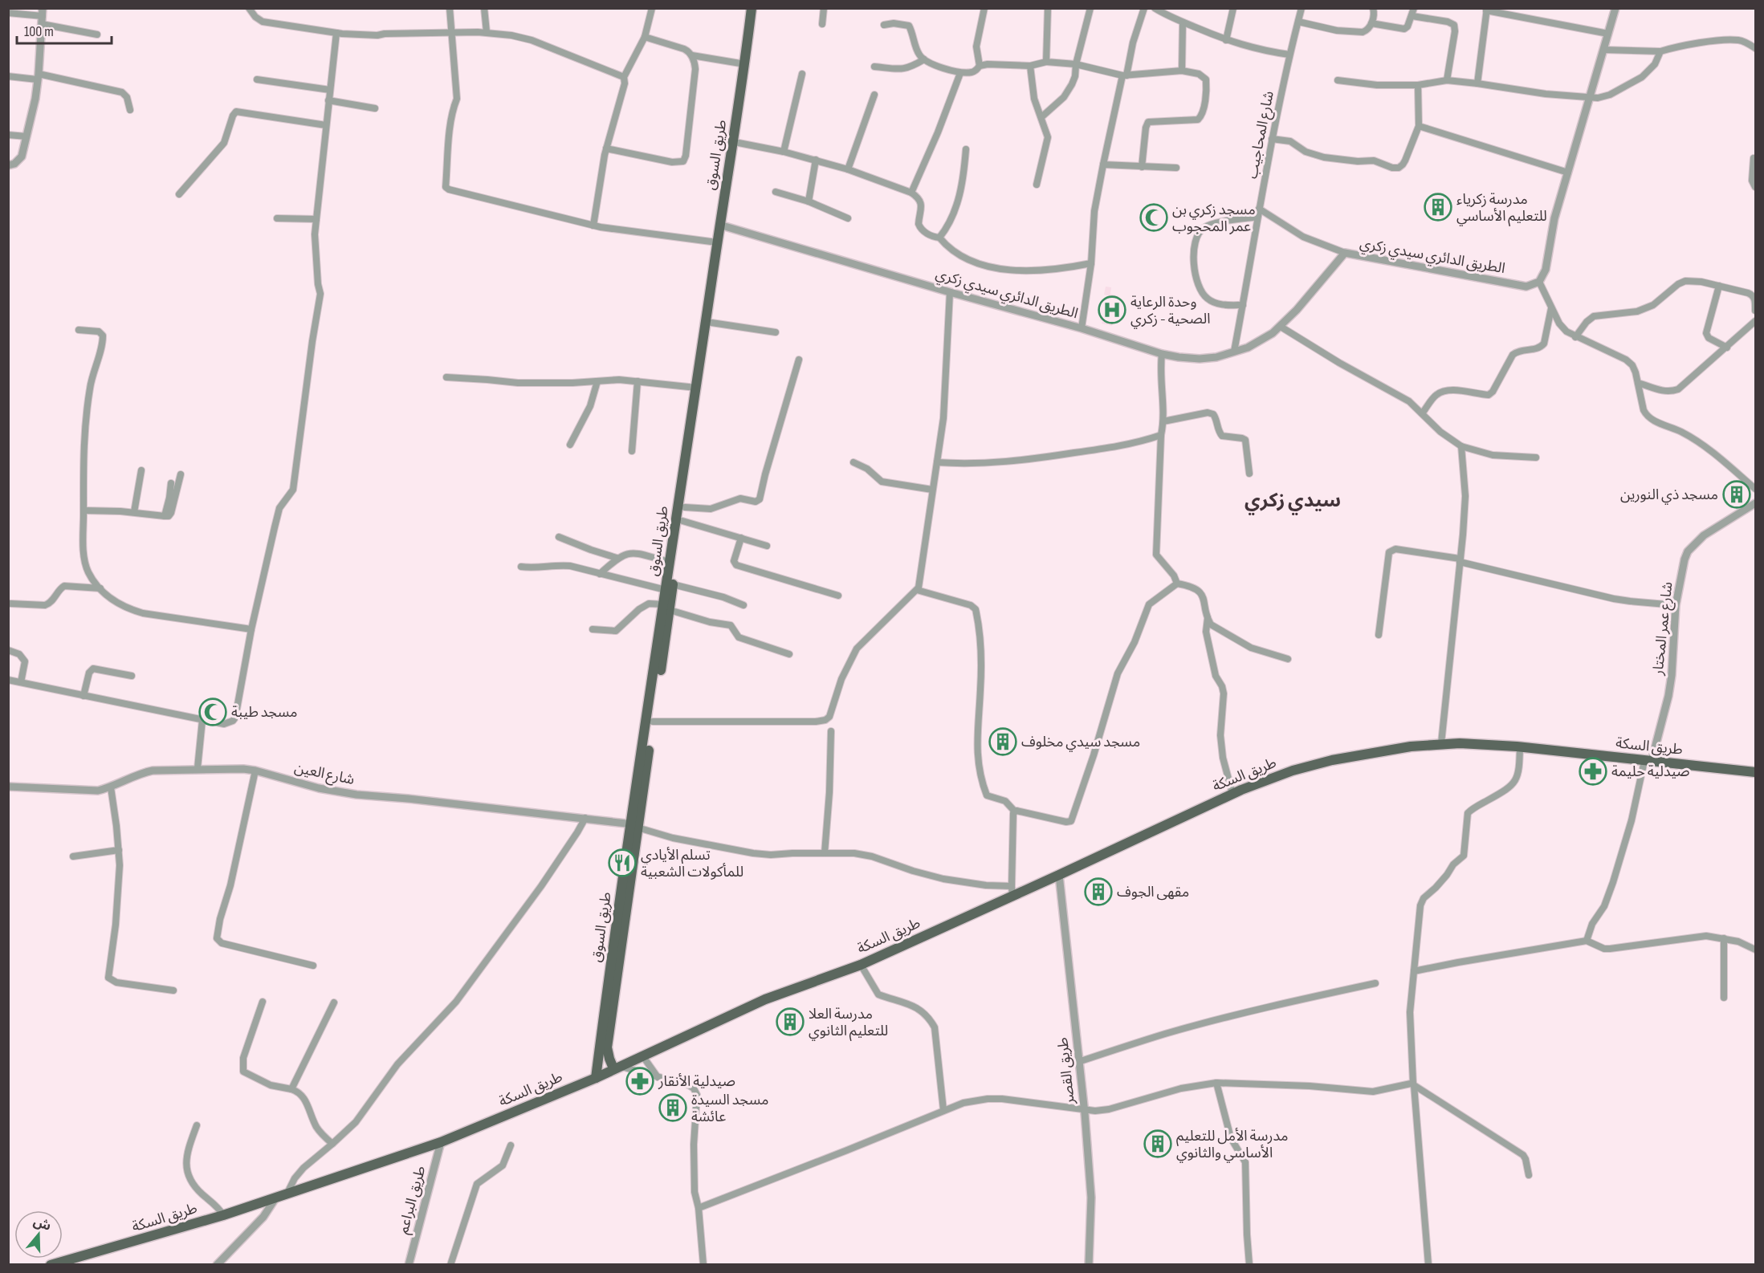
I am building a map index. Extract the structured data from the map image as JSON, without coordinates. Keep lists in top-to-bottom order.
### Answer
{
  "streets": {
    "main road": ["طريق السوق", "طريق السكة"],
    "street": [
      "شارع المحاجيب",
      "الطريق الدائري سيدي زكري",
      "شارع عمر المختار",
      "شارع العين",
      "طريق القصر",
      "طريق البراعم"
    ]
  },
  "crossings": [
    ["شارع المحاجيب", "الطريق الدائري سيدي زكري"],
    ["طريق السوق", "الطريق الدائري سيدي زكري"],
    ["طريق السوق", "طريق السكة"],
    ["طريق السوق", "شارع العين"],
    ["شارع عمر المختار", "طريق السكة"],
    ["طريق السكة", "طريق القصر"],
    ["طريق السكة", "طريق البراعم"]
  ],
  "districts": ["سيدي زكري"],
  "places": {
    "building": [
      "مدرسة زكرياء للتعليم الأساسي",
      "مسجد ذي النورين",
      "مسجد سيدي مخلوف",
      "مقهى الجوف",
      "مدرسة العلا للتعليم الثانوي",
      "مسجد السيدة عائشة",
      "مدرسة الأمل للتعليم الأساسي والثانوي"
    ],
    "mosque": ["مسجد زكري بن عمر المحجوب", "مسجد طيبة"],
    "hospital": ["وحدة الرعاية الصحية - زكري"],
    "pharmacy": ["صيدلية حليمة", "صيدلية الأنقار"],
    "restaurant": ["تسلم الأيادي للمأكولات الشعبية"]
  },
  "scale_bar": "100 m",
  "north": "top"
}
